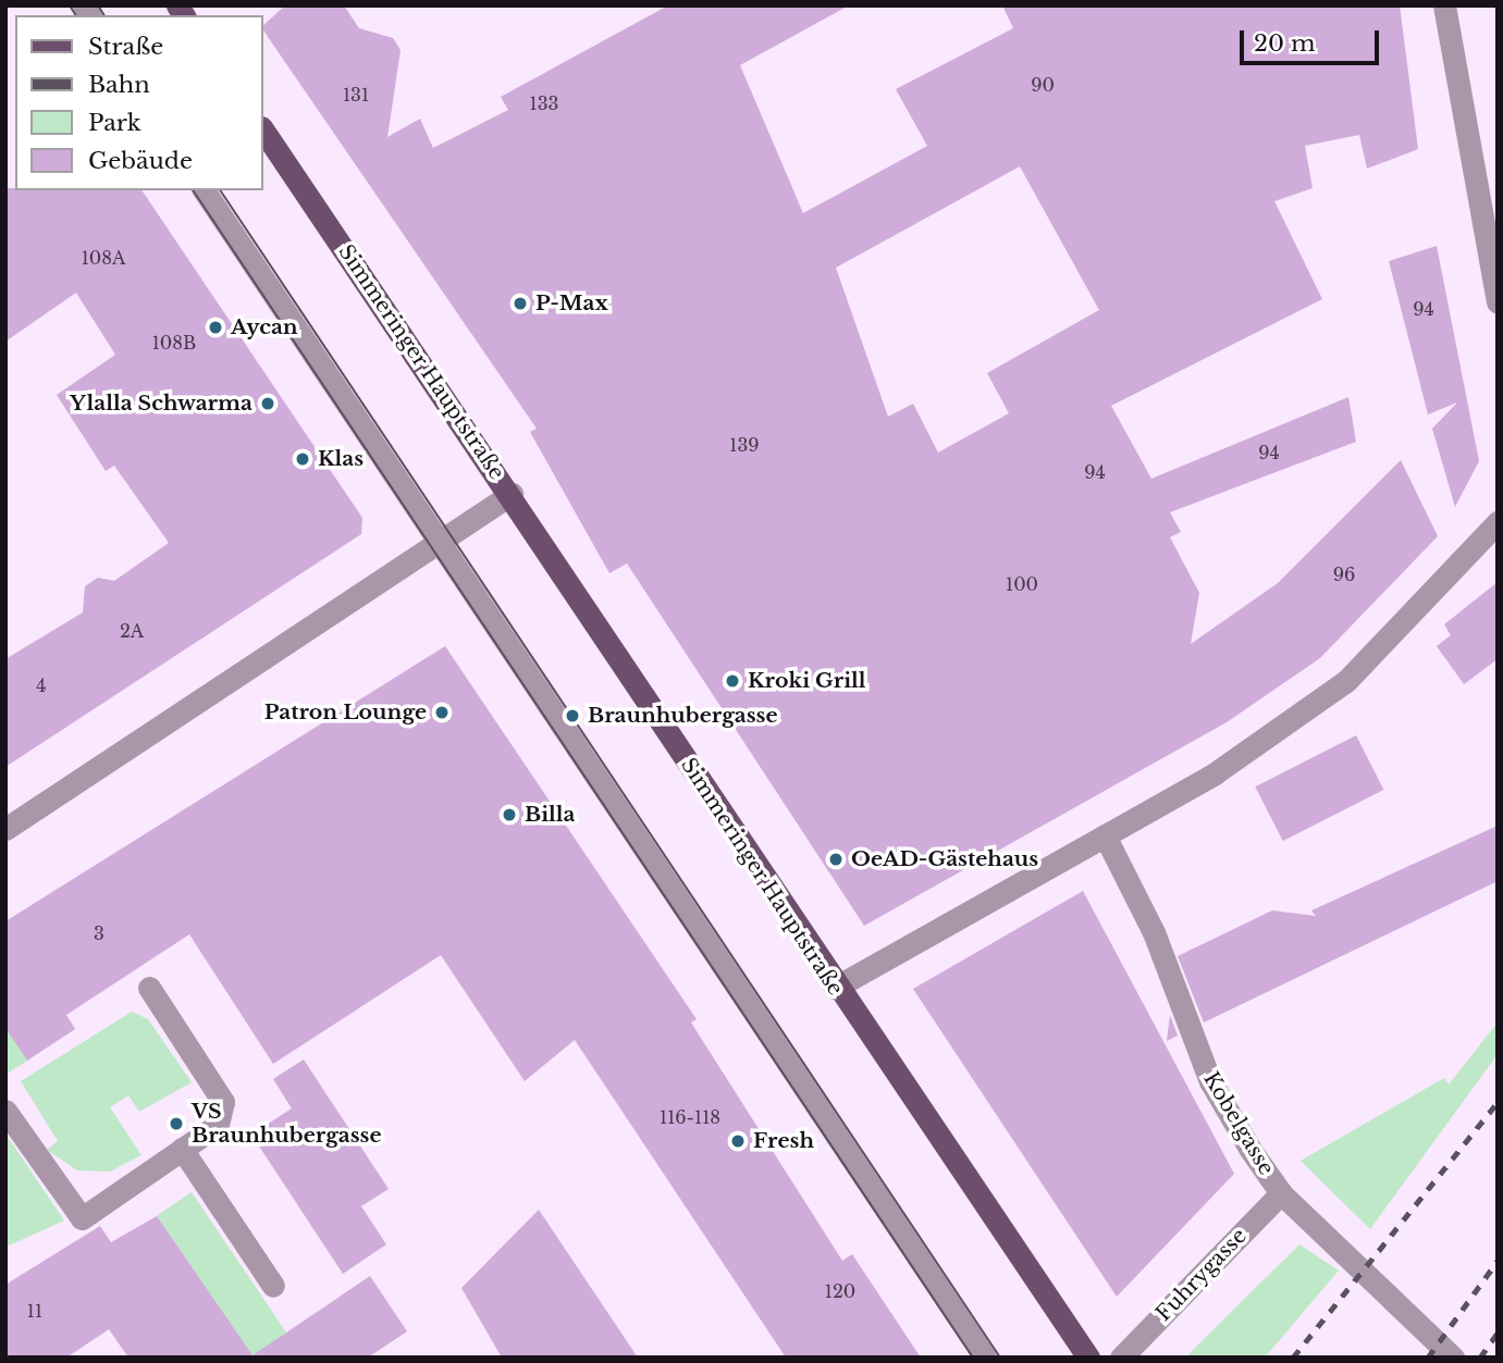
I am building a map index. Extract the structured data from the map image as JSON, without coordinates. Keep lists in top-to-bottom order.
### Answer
{
  "streets": {
    "main road": ["Simmeringer Hauptstraße"],
    "street": ["Kobelgasse", "Fuhrygasse"]
  },
  "crossings": [
    ["Kobelgasse", "Fuhrygasse"]
  ],
  "places": [
    "P-Max",
    "Aycan",
    "Ylalla Schwarma",
    "Klas",
    "Kroki Grill",
    "Patron Lounge",
    "Braunhubergasse",
    "Billa",
    "OeAD-Gästehaus",
    "VS Braunhubergasse",
    "Fresh"
  ],
  "house_numbers": [
    "90",
    "131",
    "133",
    "108A",
    "94",
    "108B",
    "139",
    "94",
    "94",
    "96",
    "100",
    "2A",
    "4",
    "3",
    "116-118",
    "120",
    "11"
  ],
  "legend": [
    "Straße",
    "Bahn",
    "Park",
    "Gebäude"
  ],
  "scale_bar": "20 m"
}
